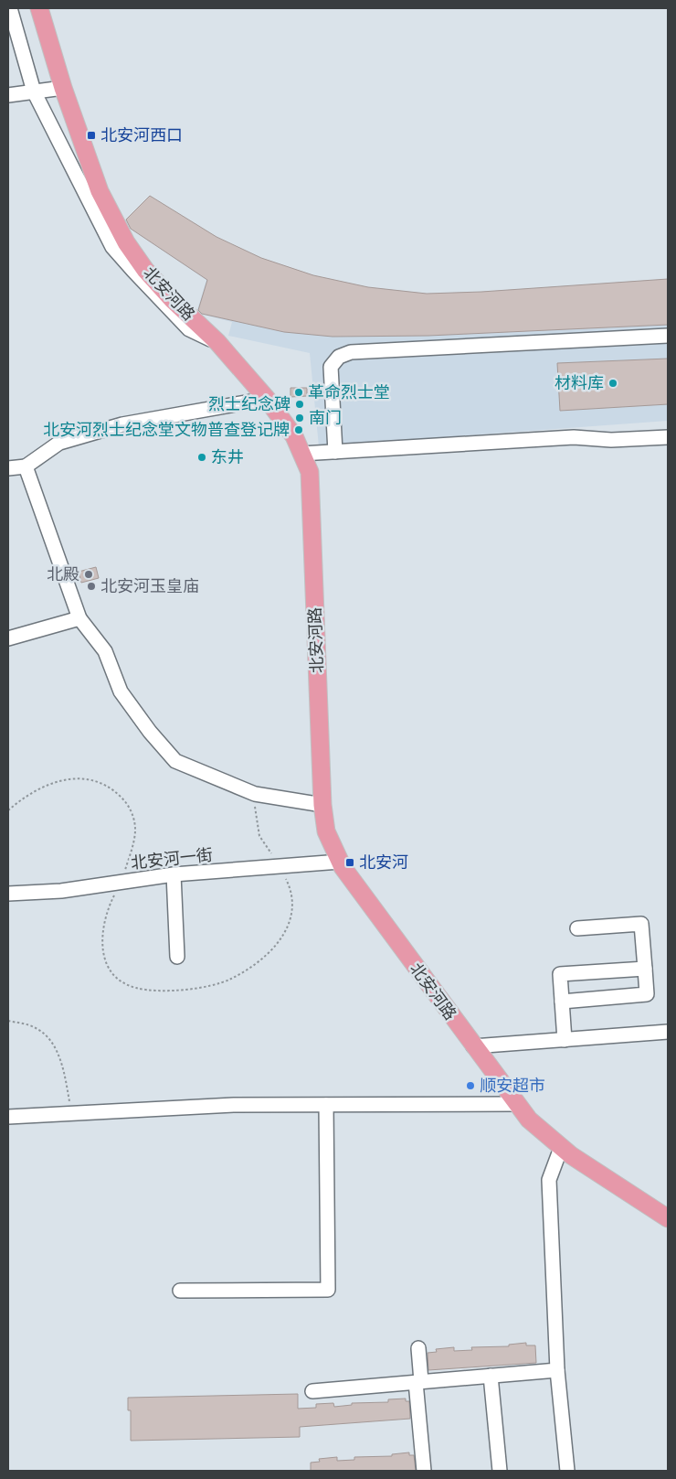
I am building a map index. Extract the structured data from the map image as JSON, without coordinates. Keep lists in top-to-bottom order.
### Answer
{
  "streets": {
    "main road": ["北安河路"],
    "street": ["北安河一街"]
  },
  "crossings": [
    ["北安河路", "北安河一街"]
  ],
  "places": {
    "transit": ["北安河西口", "北安河"],
    "other": [
      "材料库",
      "革命烈士堂",
      "烈士纪念碑",
      "南门",
      "北安河烈士纪念堂文物普查登记牌",
      "东井",
      "北殿",
      "北安河玉皇庙",
      "顺安超市"
    ]
  }
}
